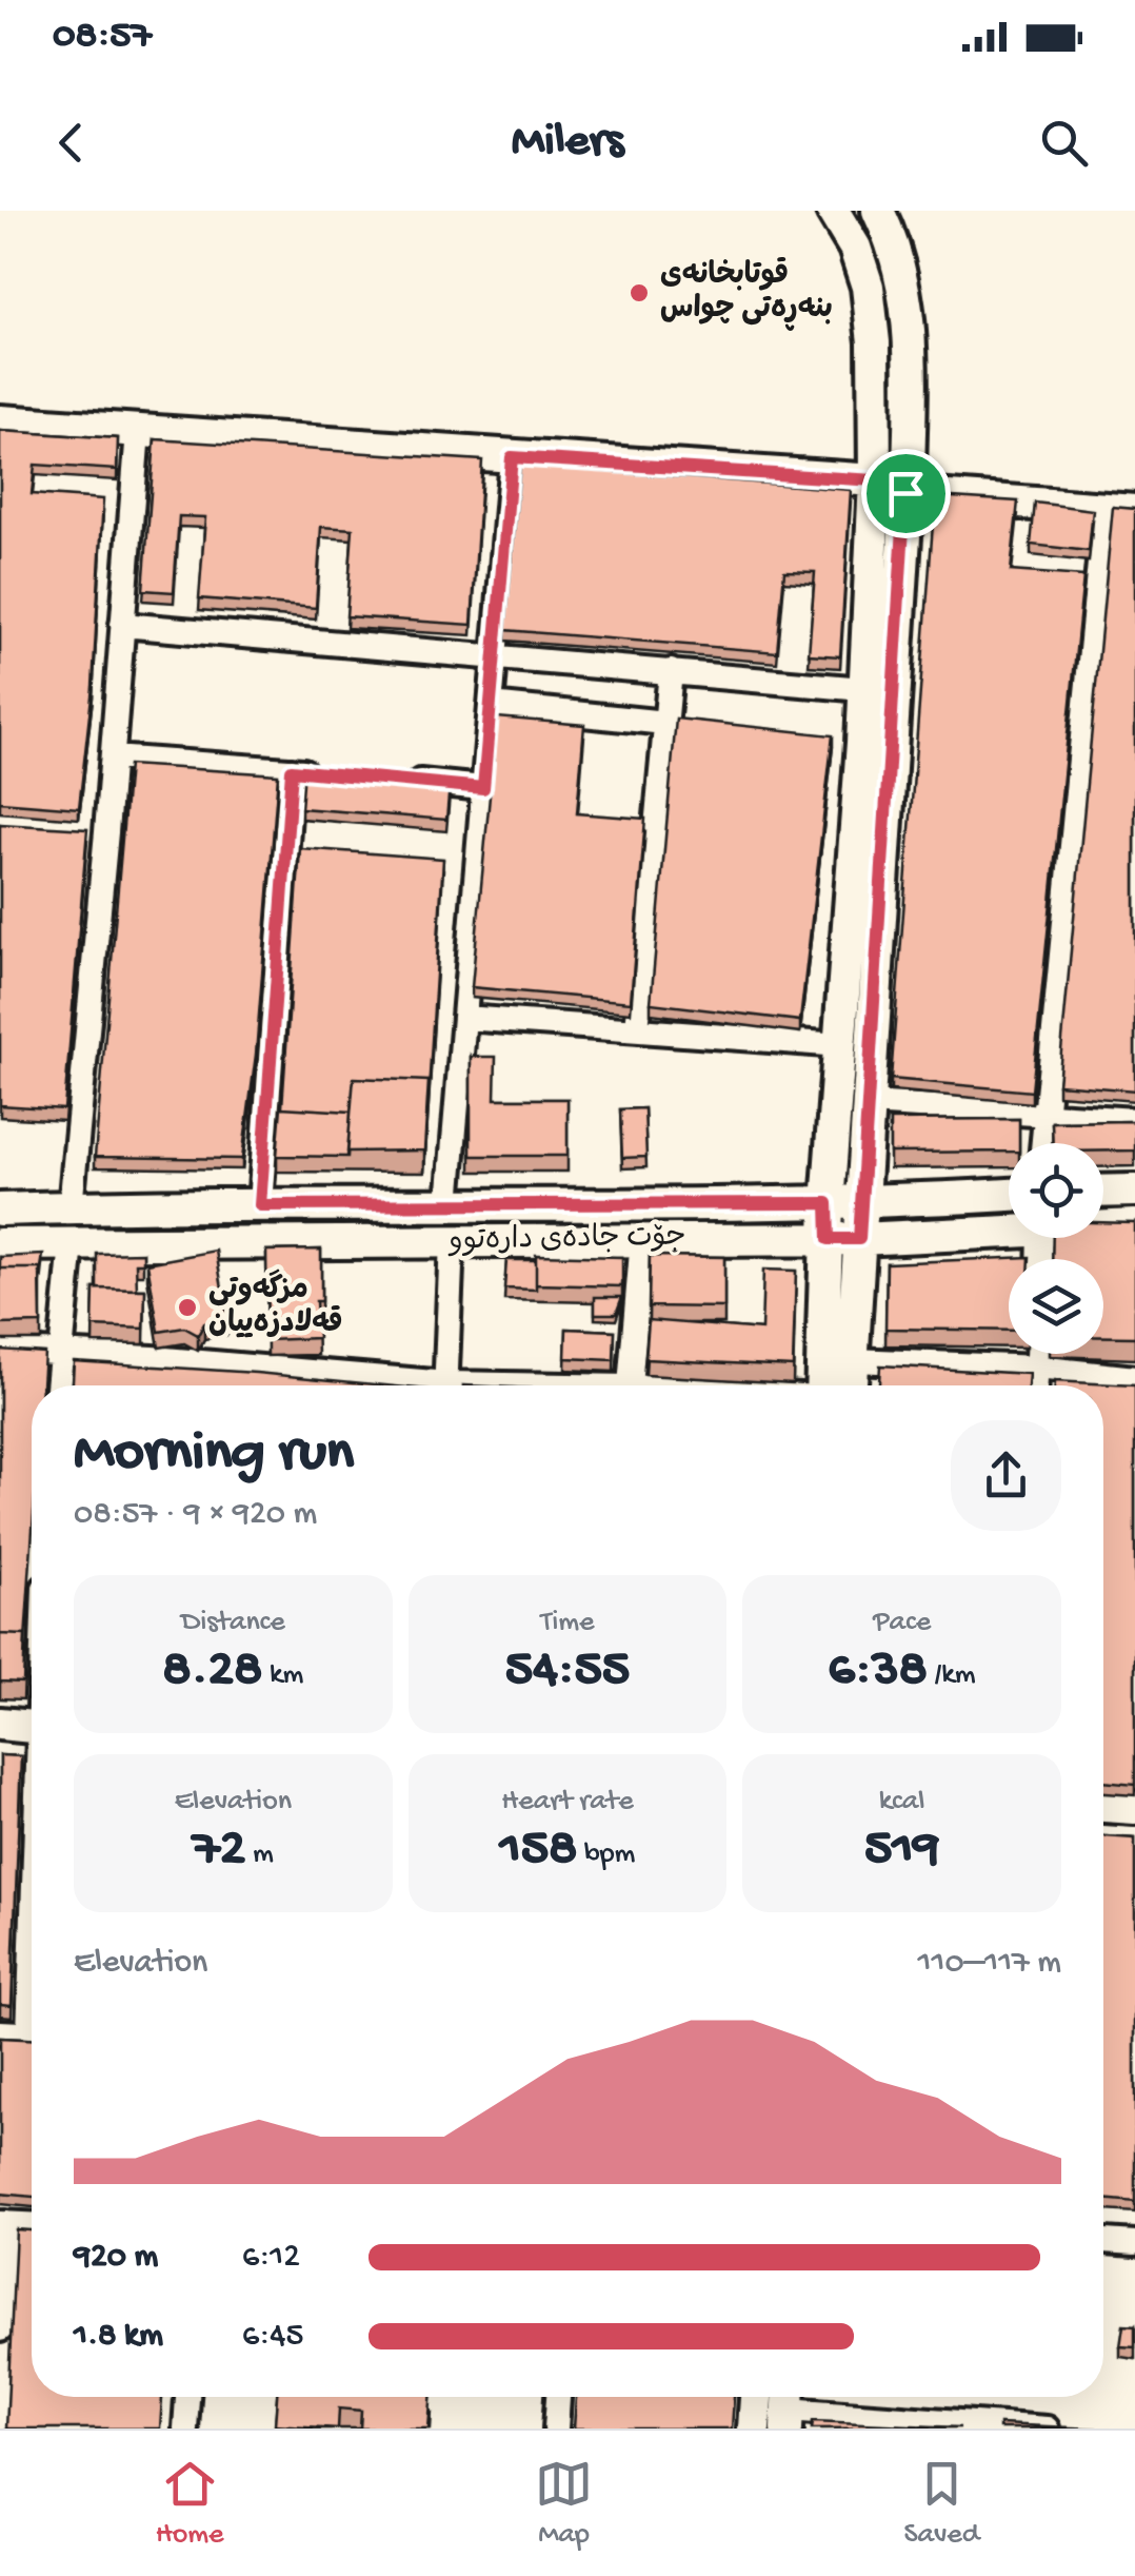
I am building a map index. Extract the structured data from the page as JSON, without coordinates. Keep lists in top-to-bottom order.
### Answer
{
  "streets": {
    "main road": ["جۆت جادەی دارەتوو"]
  },
  "places": ["قوتابخانەی بنەڕەتی چواس", "مزگەوتی قەلادزەییان"],
  "page": {
    "status": "08:57",
    "header": "Milers",
    "heading": ["Morning run", "08:57 · 9 × 920 m"],
    "stats": [
      ["Distance", "8.28 km"],
      ["Time", "54:55"],
      ["Pace", "6:38 /km"],
      ["Elevation", "72 m"],
      ["Heart rate", "158 bpm"],
      ["kcal", "519"]
    ],
    "chart": ["Elevation", "110–117 m"],
    "list": [
      {
        "name": "920 m",
        "note": "6:12"
      },
      {
        "name": "1.8 km",
        "note": "6:45"
      }
    ],
    "tabs": ["Home", "Map", "Saved"]
  }
}
